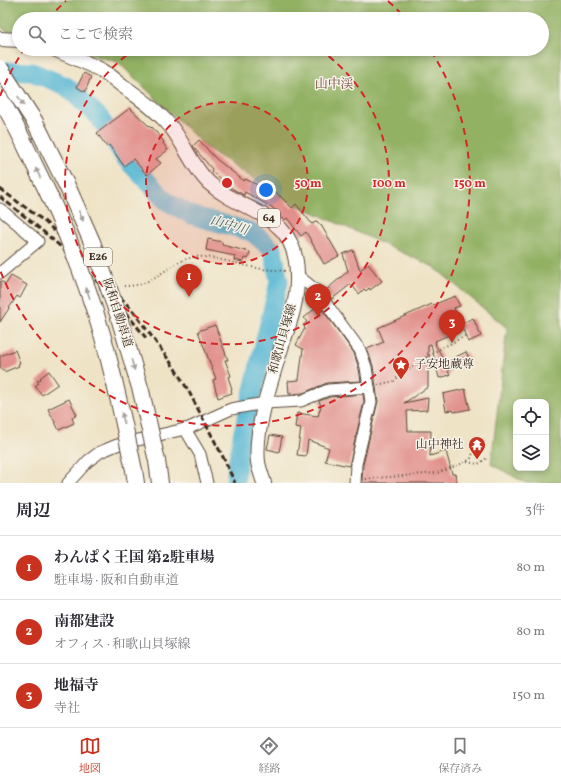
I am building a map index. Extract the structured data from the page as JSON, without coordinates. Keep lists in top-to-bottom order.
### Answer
{
  "streets": {
    "highway": ["E26", "阪和自動車道"],
    "main road": ["64", "和歌山貝塚線"]
  },
  "districts": ["山中渓"],
  "water": ["山中川"],
  "places": {
    "place": ["子安地蔵尊"],
    "temple": ["山中神社"]
  },
  "page": {
    "search": "ここで検索",
    "pins": ["1", "2", "3"],
    "heading": ["周辺", "3件"],
    "list": [
      {
        "mark": "1",
        "name": "わんぱく王国 第2駐車場",
        "note": "駐車場 · 阪和自動車道",
        "value": "80 m"
      },
      {
        "mark": "2",
        "name": "南都建設",
        "note": "オフィス · 和歌山貝塚線",
        "value": "80 m"
      },
      {
        "mark": "3",
        "name": "地福寺",
        "note": "寺社",
        "value": "150 m"
      }
    ],
    "nav": ["地図", "経路", "保存済み"]
  },
  "rings": ["50 m", "100 m", "150 m"]
}
